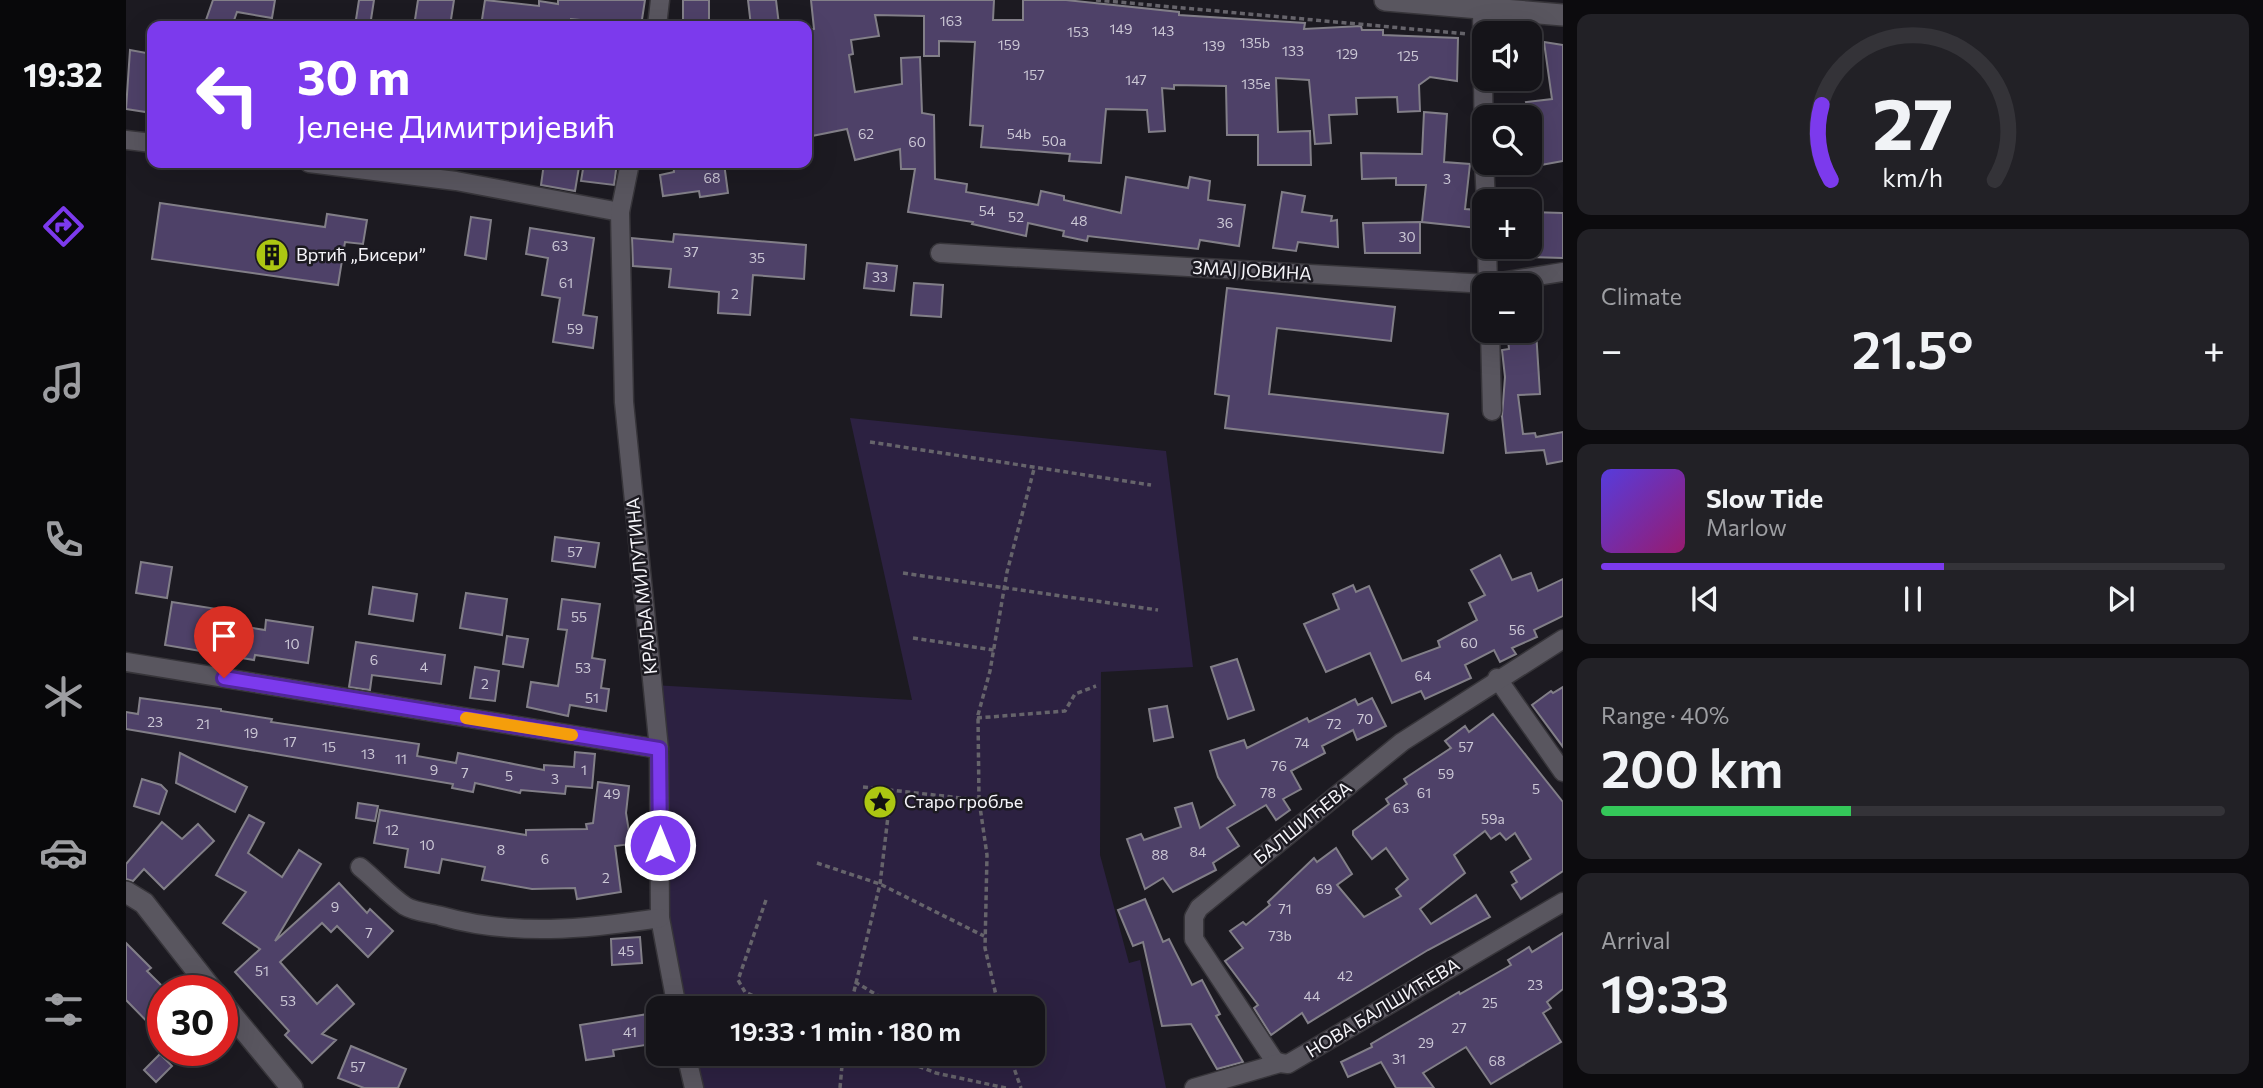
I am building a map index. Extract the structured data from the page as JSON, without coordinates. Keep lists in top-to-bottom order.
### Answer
{
  "streets": {
    "street": [
      "ЗМАЈ ЈОВИНА",
      "КРАЉА МИЛУТИНА",
      "БАЛШИЋЕВА",
      "НОВА БАЛШИЋЕВА"
    ]
  },
  "crossings": [
    ["БАЛШИЋЕВА", "НОВА БАЛШИЋЕВА"]
  ],
  "places": {
    "building": ["Вртић „Бисери”"],
    "place": ["Старо гробље"]
  },
  "house_numbers": [
    "163",
    "149",
    "143",
    "153",
    "135b",
    "159",
    "139",
    "133",
    "129",
    "125",
    "157",
    "147",
    "135e",
    "62",
    "54b",
    "50a",
    "60",
    "68",
    "3",
    "54",
    "52",
    "48",
    "36",
    "30",
    "63",
    "37",
    "35",
    "33",
    "61",
    "2",
    "59",
    "57",
    "55",
    "56",
    "60",
    "10",
    "6",
    "4",
    "53",
    "64",
    "2",
    "51",
    "70",
    "23",
    "21",
    "72",
    "19",
    "17",
    "74",
    "15",
    "57",
    "13",
    "11",
    "76",
    "9",
    "1",
    "7",
    "59",
    "5",
    "3",
    "5",
    "78",
    "61",
    "49",
    "63",
    "59a",
    "12",
    "10",
    "8",
    "84",
    "88",
    "6",
    "2",
    "69",
    "9",
    "71",
    "7",
    "73b",
    "45",
    "51",
    "42",
    "23",
    "44",
    "53",
    "25",
    "27",
    "41",
    "29",
    "31",
    "68",
    "57"
  ],
  "page": {
    "tabs": "19:32",
    "map_buttons": ["+", "−"],
    "turn": ["30 m", "Јелене Димитријевић"],
    "tile": [
      "Climate",
      ["Range · 40%", "200 km"],
      ["Arrival", "19:33"]
    ],
    "heat": ["−", "21.5°", "+"],
    "song": ["Slow Tide", "Marlow"],
    "limit": "30",
    "trip": "19:33 · 1 min · 180 m",
    "gauge": ["27", "km/h"]
  }
}
